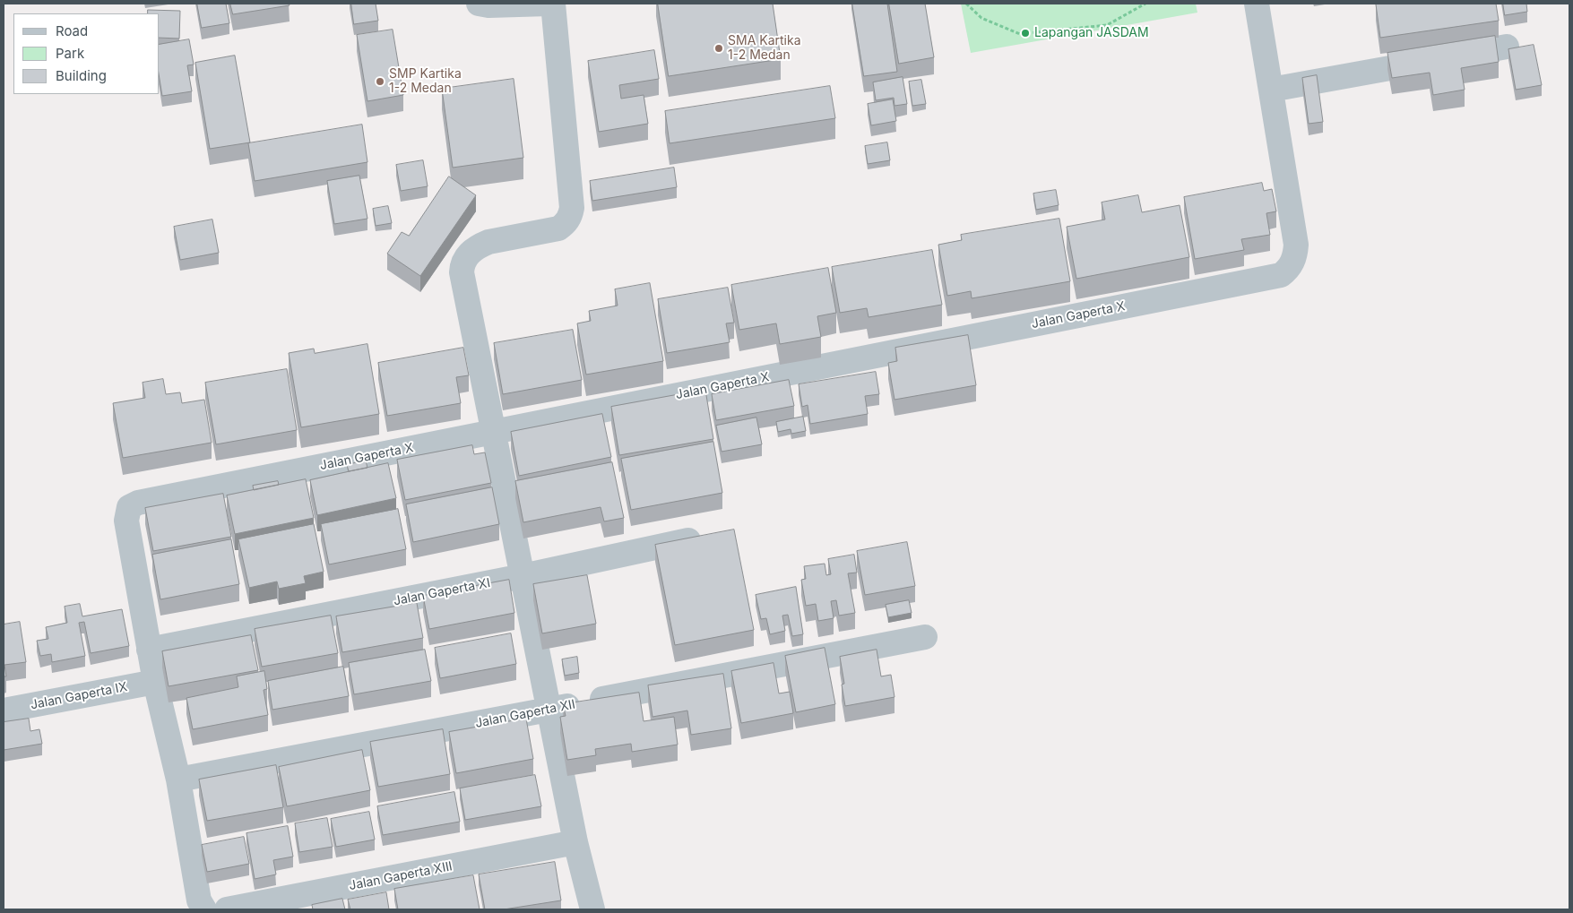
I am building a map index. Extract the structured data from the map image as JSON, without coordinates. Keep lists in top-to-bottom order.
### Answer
{
  "streets": {
    "street": [
      "Jalan Gaperta X",
      "Jalan Gaperta XI",
      "Jalan Gaperta IX",
      "Jalan Gaperta XII",
      "Jalan Gaperta XIII"
    ]
  },
  "crossings": [
    ["Jalan Gaperta X", "Jalan Gaperta XI"]
  ],
  "places": ["Lapangan JASDAM", "SMA Kartika 1-2 Medan", "SMP Kartika 1-2 Medan"],
  "legend": ["Road", "Park", "Building"]
}
